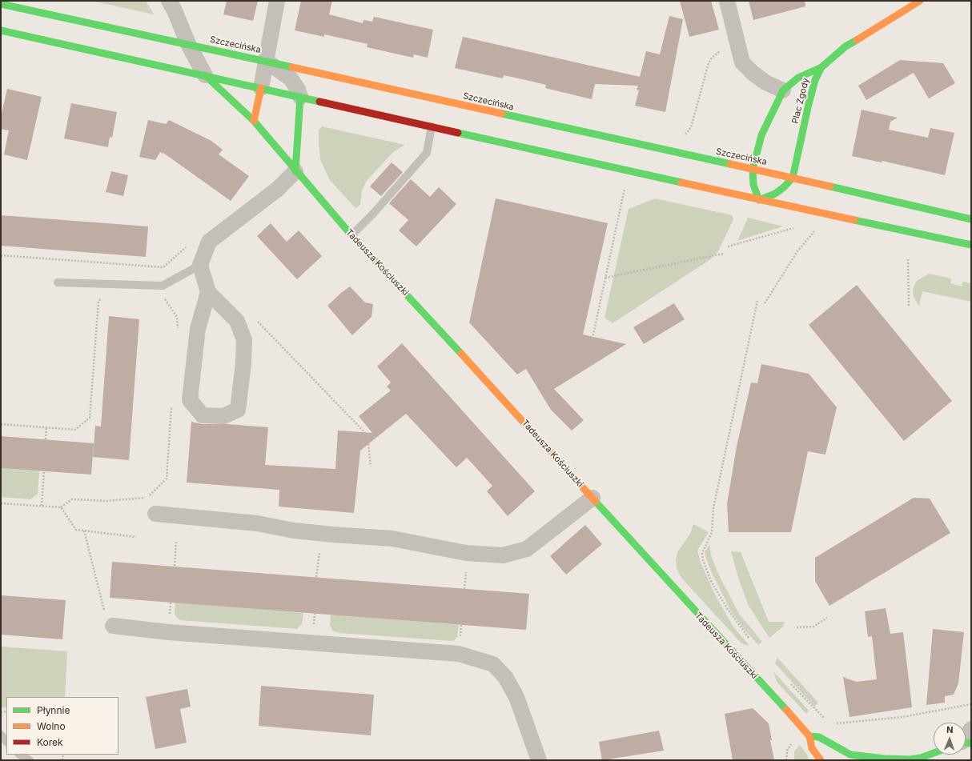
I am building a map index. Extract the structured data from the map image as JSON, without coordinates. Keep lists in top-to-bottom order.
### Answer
{
  "streets": {
    "main road": ["Szczecińska", "Plac Zgody", "Tadeusza Kościuszki"]
  },
  "crossings": [
    ["Szczecińska", "Plac Zgody"]
  ],
  "legend": ["Płynnie", "Wolno", "Korek"],
  "north": "top"
}
